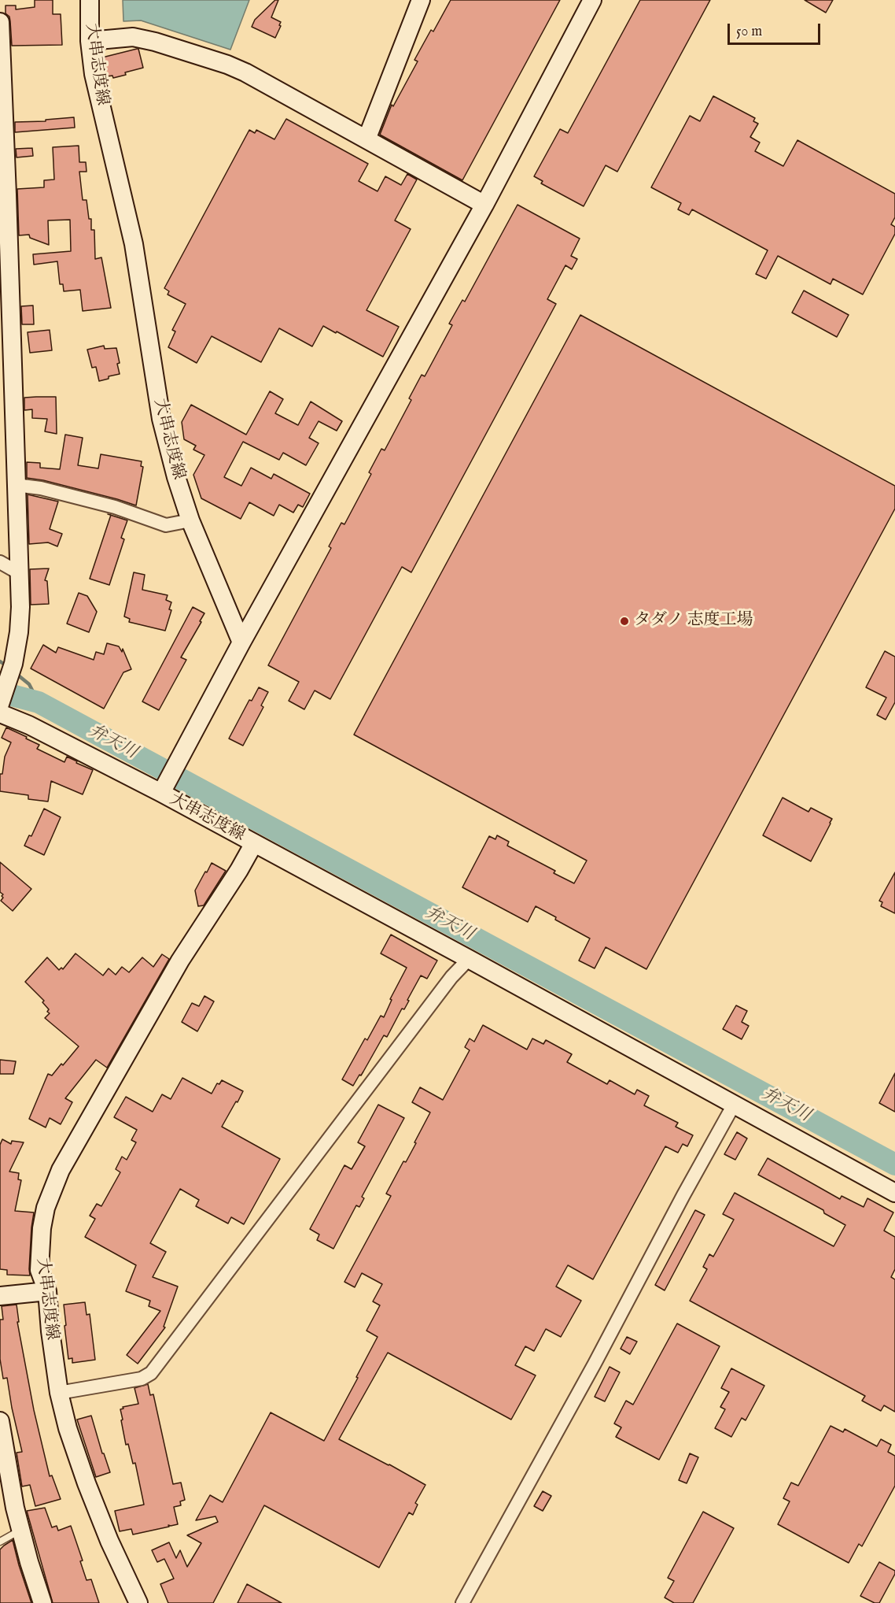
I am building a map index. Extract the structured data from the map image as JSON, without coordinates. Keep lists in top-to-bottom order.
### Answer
{
  "streets": {
    "main road": ["大串志度線"]
  },
  "water": ["弁天川"],
  "places": ["タダノ 志度工場"],
  "scale_bar": "50 m"
}
